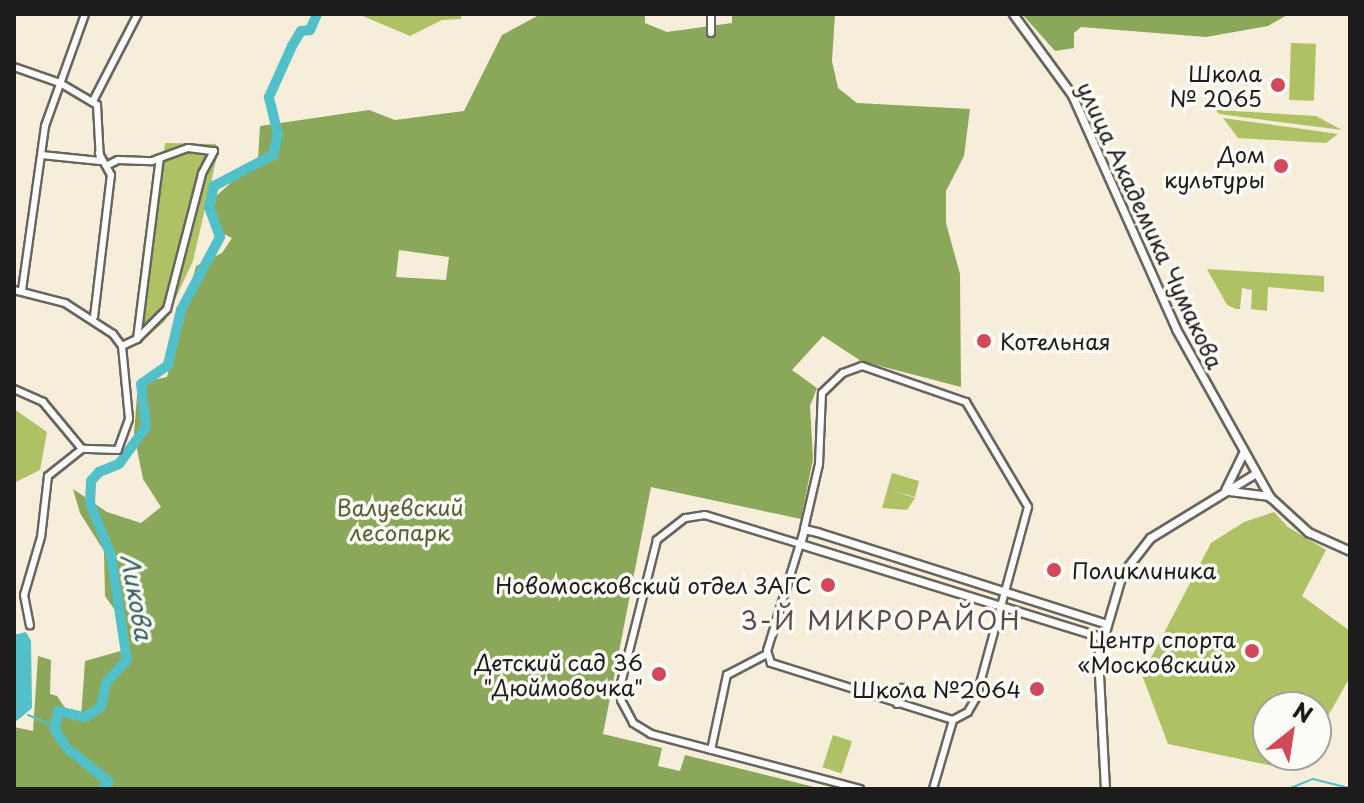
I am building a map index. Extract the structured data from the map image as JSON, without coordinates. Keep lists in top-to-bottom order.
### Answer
{
  "streets": {
    "street": ["улица Академика Чумакова"]
  },
  "districts": ["3-Й МИКРОРАЙОН"],
  "water": ["Ликова"],
  "parks": ["Валуевский лесопарк"],
  "places": [
    "Школа № 2065",
    "Дом культуры",
    "Котельная",
    "Поликлиника",
    "Новомосковский отдел ЗАГС",
    "Центр спорта «Московский»",
    "Детский сад 36 \"Дюймовочка\"",
    "Школа №2064"
  ],
  "north": "top right"
}
